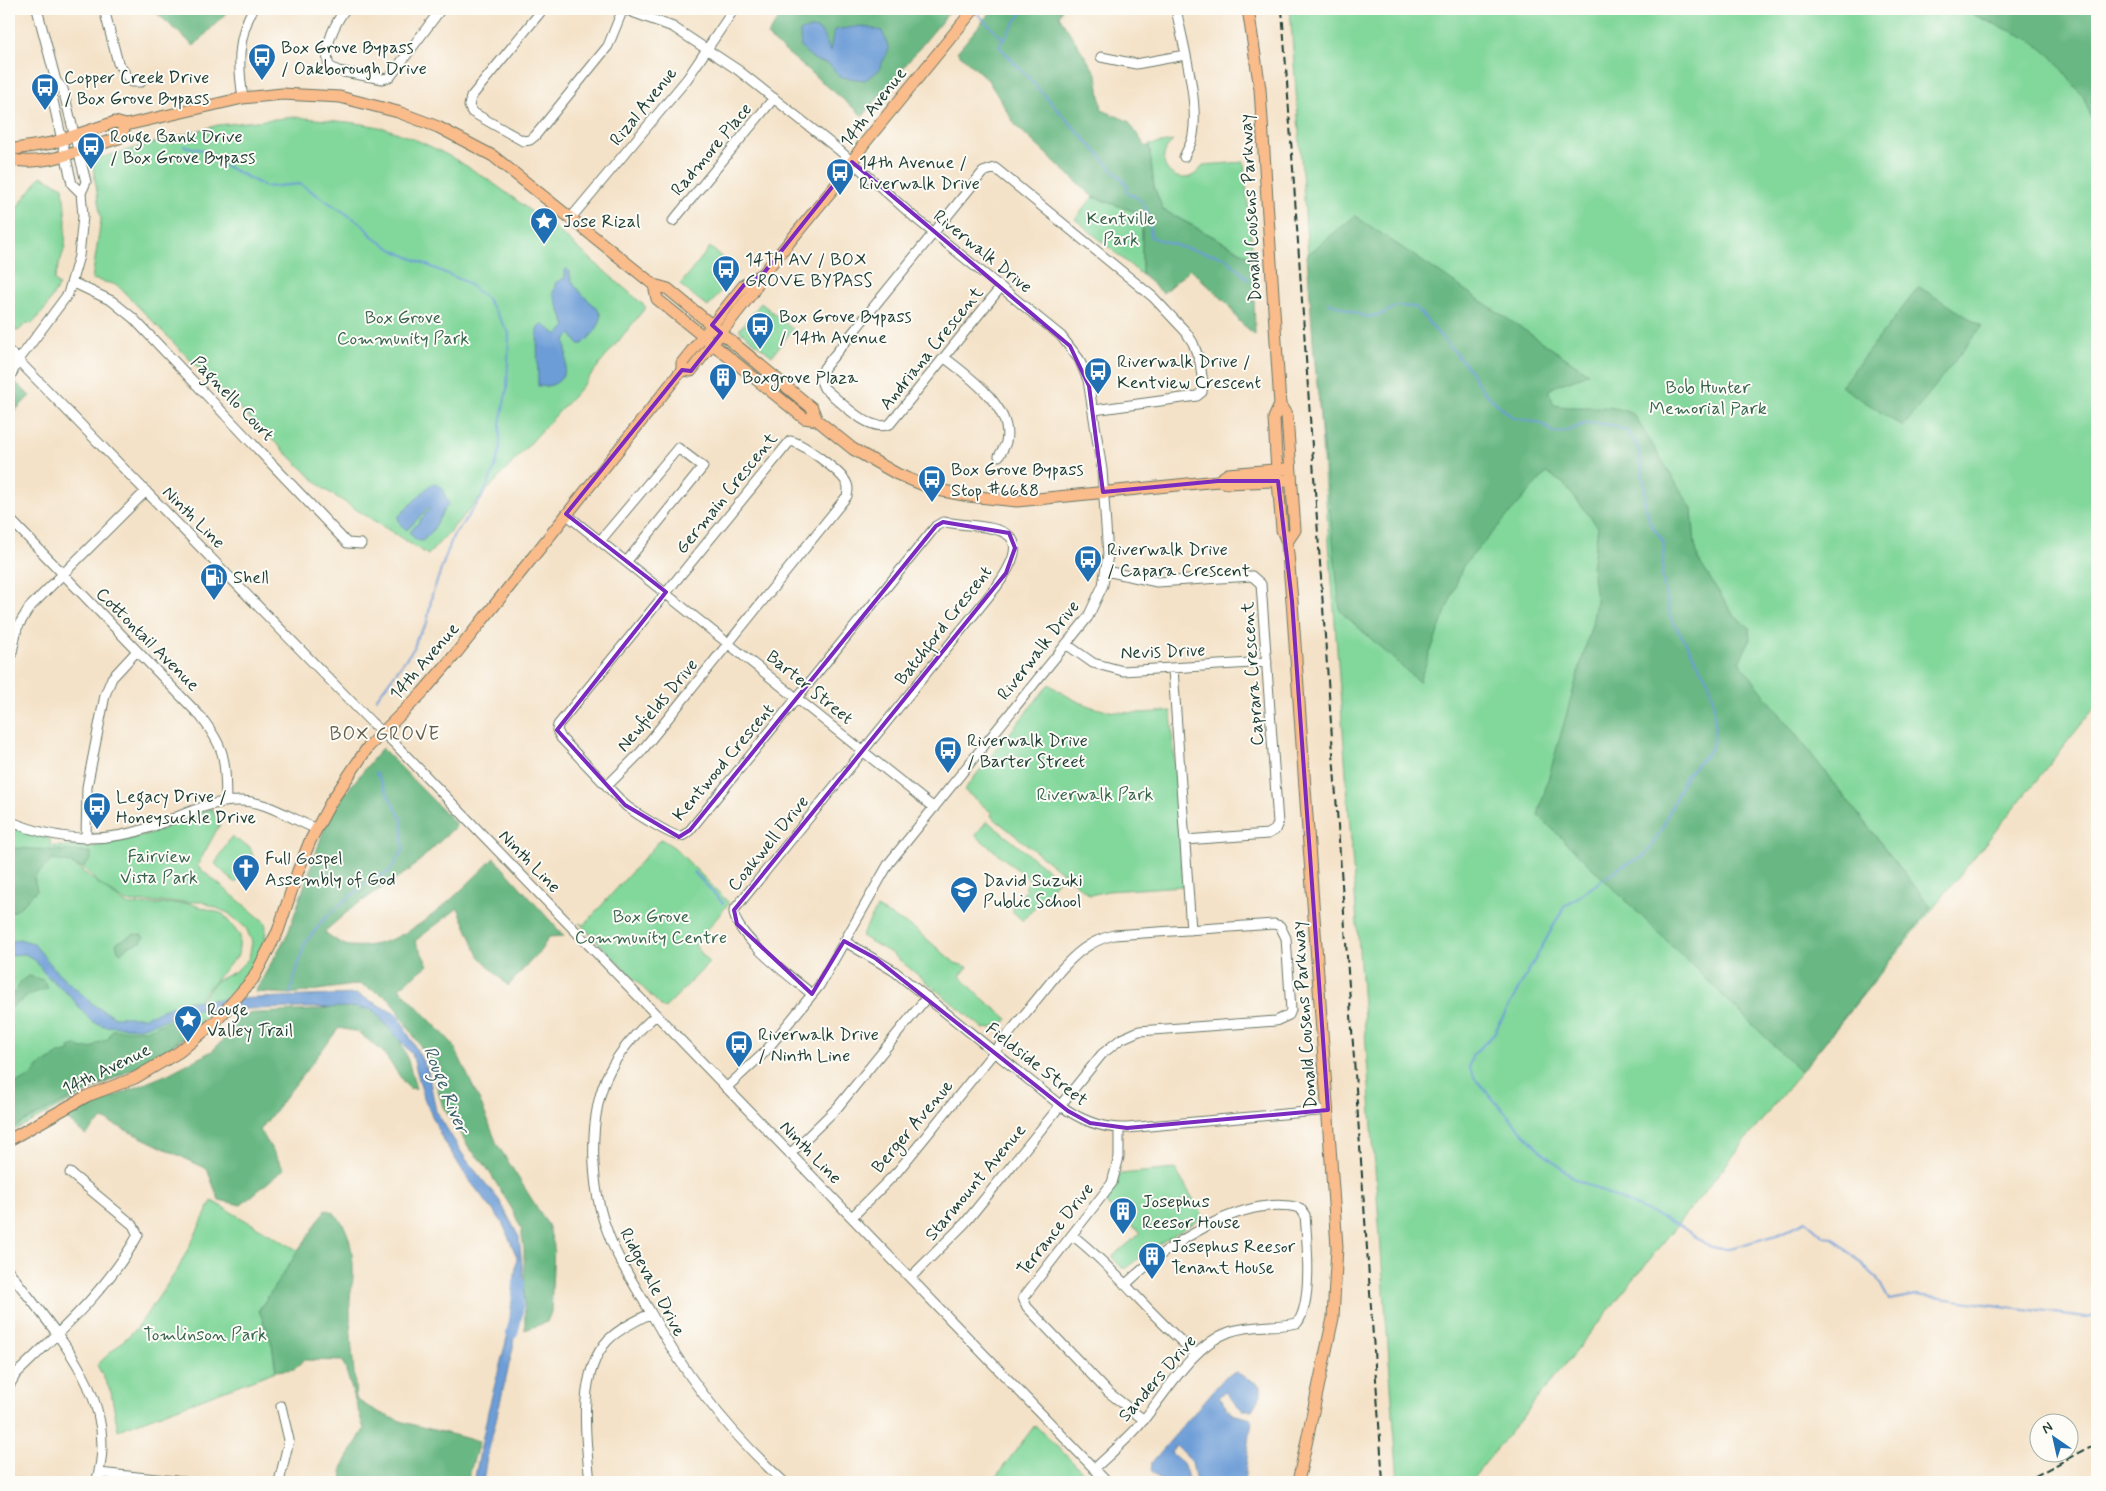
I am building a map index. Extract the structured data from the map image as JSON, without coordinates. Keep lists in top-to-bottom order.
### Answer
{
  "streets": {
    "main road": ["14th Avenue", "Donald Cousens Parkway"],
    "street": [
      "Rizal Avenue",
      "Radmore Place",
      "Riverwalk Drive",
      "Andriana Crescent",
      "Pagnello Court",
      "Germain Crescent",
      "Ninth Line",
      "Batchford Crescent",
      "Cottontail Avenue",
      "Nevis Drive",
      "Caprara Crescent",
      "Barter Street",
      "Newfields Drive",
      "Kentwood Crescent",
      "Coakwell Drive",
      "Fieldside Street",
      "Berger Avenue",
      "Starmount Avenue",
      "Terrance Drive",
      "Ridgevale Drive",
      "Sanders Drive"
    ]
  },
  "crossings": [
    ["Rizal Avenue", "Riverwalk Drive"],
    ["14th Avenue", "Riverwalk Drive"],
    ["14th Avenue", "Ninth Line"],
    ["14th Avenue", "Barter Street"],
    ["Radmore Place", "Riverwalk Drive"],
    ["Donald Cousens Parkway", "Fieldside Street"],
    ["Riverwalk Drive", "Andriana Crescent"],
    ["Riverwalk Drive", "Ninth Line"],
    ["Riverwalk Drive", "Nevis Drive"],
    ["Riverwalk Drive", "Caprara Crescent"],
    ["Riverwalk Drive", "Barter Street"],
    ["Riverwalk Drive", "Coakwell Drive"],
    ["Riverwalk Drive", "Fieldside Street"],
    ["Germain Crescent", "Barter Street"],
    ["Germain Crescent", "Newfields Drive"],
    ["Germain Crescent", "Kentwood Crescent"],
    ["Ninth Line", "Berger Avenue"],
    ["Ninth Line", "Starmount Avenue"],
    ["Ninth Line", "Ridgevale Drive"],
    ["Ninth Line", "Sanders Drive"],
    ["Batchford Crescent", "Barter Street"],
    ["Batchford Crescent", "Kentwood Crescent"],
    ["Batchford Crescent", "Coakwell Drive"],
    ["Nevis Drive", "Caprara Crescent"],
    ["Barter Street", "Newfields Drive"],
    ["Barter Street", "Kentwood Crescent"],
    ["Barter Street", "Coakwell Drive"],
    ["Newfields Drive", "Kentwood Crescent"],
    ["Fieldside Street", "Berger Avenue"],
    ["Fieldside Street", "Starmount Avenue"],
    ["Fieldside Street", "Terrance Drive"],
    ["Berger Avenue", "Starmount Avenue"],
    ["Terrance Drive", "Sanders Drive"]
  ],
  "districts": ["BOX GROVE"],
  "water": ["Rouge River"],
  "parks": [
    "Kentville Park",
    "Box Grove Community Park",
    "Bob Hunter Memorial Park",
    "Riverwalk Park",
    "Fairview Vista Park",
    "Box Grove Community Centre",
    "Tomlinson Park"
  ],
  "places": {
    "bus stop": [
      "Box Grove Bypass / Oakborough Drive",
      "Copper Creek Drive / Box Grove Bypass",
      "Rouge Bank Drive / Box Grove Bypass",
      "14th Avenue / Riverwalk Drive",
      "14TH AV / BOX GROVE BYPASS",
      "Box Grove Bypass / 14th Avenue",
      "Riverwalk Drive / Kentview Crescent",
      "Box Grove Bypass Stop #6688",
      "Riverwalk Drive / Capara Crescent",
      "Riverwalk Drive / Barter Street",
      "Legacy Drive / Honeysuckle Drive",
      "Riverwalk Drive / Ninth Line"
    ],
    "place": ["Jose Rizal", "Rouge Valley Trail"],
    "building": ["Boxgrove Plaza", "Josephus Reesor House", "Josephus Reesor Tenant House"],
    "fuel station": ["Shell"],
    "church": ["Full Gospel Assembly of God"],
    "school or university": ["David Suzuki Public School"]
  },
  "north": "top left"
}
